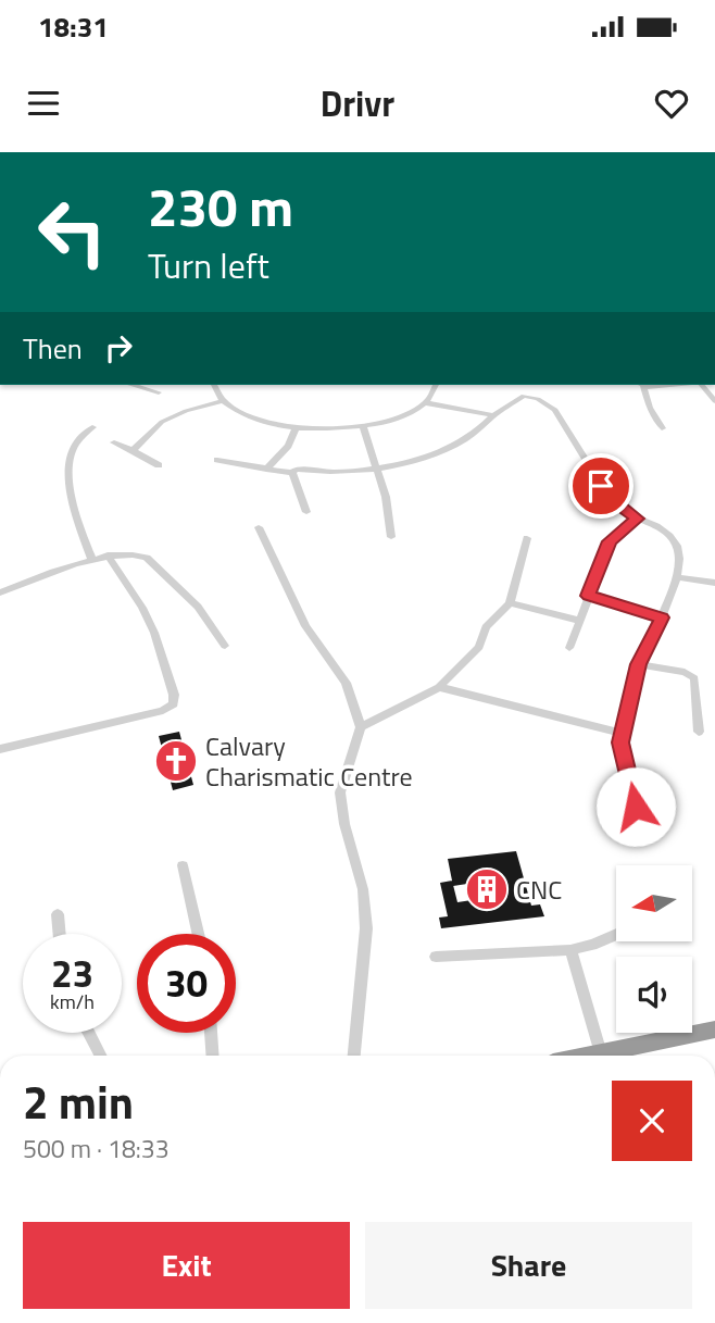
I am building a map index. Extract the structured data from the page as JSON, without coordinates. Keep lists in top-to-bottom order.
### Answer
{
  "places": {
    "church": ["Calvary Charismatic Centre"],
    "building": ["CNC"]
  },
  "north": "left",
  "page": {
    "status": "18:31",
    "header": "Drivr",
    "turn": ["230 m", "Turn left"],
    "then": "Then",
    "speed": "23 km/h",
    "limit": "30",
    "heading": ["2 min", "500 m · 18:33"],
    "buttons": ["Exit", "Share"]
  }
}
